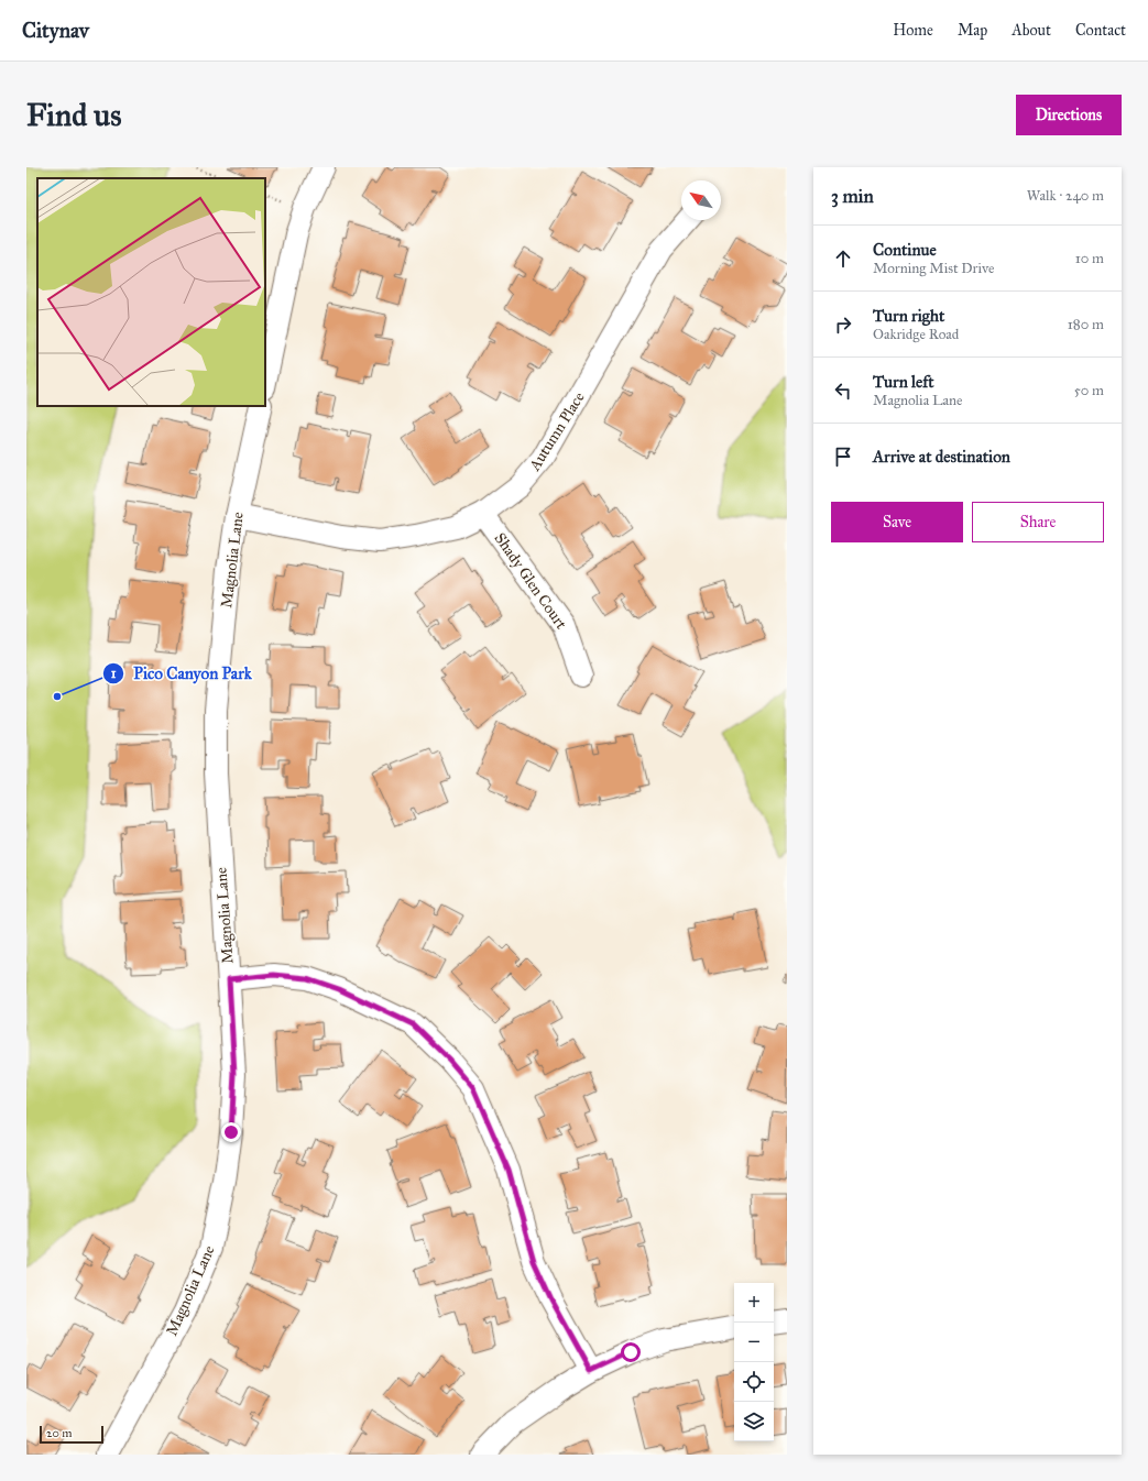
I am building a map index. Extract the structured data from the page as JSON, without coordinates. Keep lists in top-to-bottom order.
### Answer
{
  "streets": {
    "street": ["Autumn Place", "Magnolia Lane", "Shady Glen Court"]
  },
  "crossings": [
    ["Autumn Place", "Magnolia Lane"],
    ["Autumn Place", "Shady Glen Court"]
  ],
  "places": ["Pico Canyon Park"],
  "scale_bar": "20 m",
  "north": "top left",
  "page": {
    "header": "Citynav",
    "nav": [
      "Home",
      "Map",
      "About",
      "Contact"
    ],
    "buttons": [
      "Directions",
      ["Save", "Share"]
    ],
    "title": "Find us",
    "heading": ["3 min", "Walk · 240 m"],
    "list": [
      ["Continue", "Morning Mist Drive", "10 m"],
      ["Turn right", "Oakridge Road", "180 m"],
      ["Turn left", "Magnolia Lane", "50 m"],
      "Arrive at destination"
    ],
    "map_buttons": ["+", "−"],
    "scale": "20 m"
  }
}
